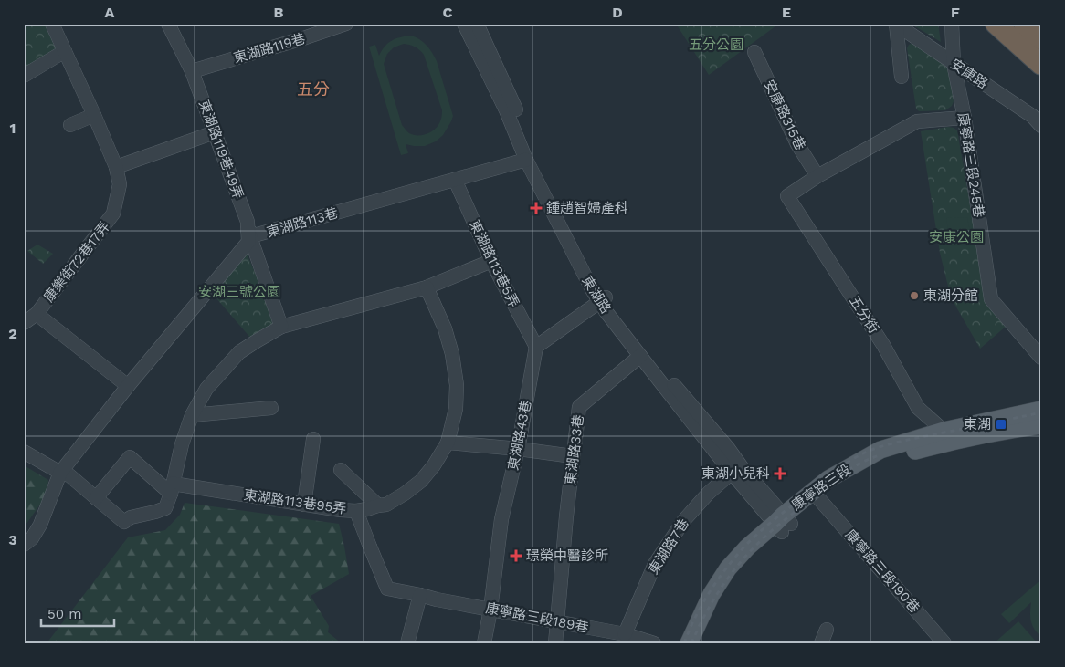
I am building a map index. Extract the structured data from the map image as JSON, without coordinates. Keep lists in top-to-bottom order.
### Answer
{
  "streets": {
    "main road": ["康寧路三段"],
    "street": [
      "東湖路119巷",
      "安康路",
      "安康路315巷",
      "東湖路119巷49弄",
      "康寧路三段245巷",
      "東湖路113巷",
      "康樂街72巷17弄",
      "東湖路113巷5弄",
      "東湖路",
      "五分街",
      "東湖路43巷",
      "東湖路33巷",
      "東湖路113巷95弄",
      "東湖路7巷",
      "康寧路三段190巷",
      "康寧路三段189巷"
    ]
  },
  "crossings": [
    ["東湖路119巷", "東湖路119巷49弄"],
    ["安康路", "康寧路三段245巷"],
    ["安康路315巷", "五分街"],
    ["東湖路119巷49弄", "東湖路113巷"],
    ["東湖路113巷", "東湖路113巷5弄"],
    ["東湖路113巷", "東湖路"],
    ["東湖路113巷5弄", "東湖路43巷"],
    ["東湖路", "東湖路33巷"],
    ["東湖路", "康寧路三段"],
    ["東湖路", "東湖路7巷"],
    ["五分街", "康寧路三段"],
    ["東湖路43巷", "康寧路三段189巷"],
    ["東湖路33巷", "康寧路三段189巷"],
    ["康寧路三段", "康寧路三段190巷"],
    ["東湖路113巷95弄", "康寧路三段189巷"],
    ["東湖路7巷", "康寧路三段189巷"]
  ],
  "districts": ["五分"],
  "parks": ["五分公園", "安康公園", "安湖三號公園"],
  "places": {
    "health": ["鍾趙智婦產科", "東湖小兒科", "璟榮中醫診所"],
    "other": ["東湖分館"],
    "transit": ["東湖"]
  },
  "scale_bar": "50 m",
  "grid": {
    "columns": [
      "A",
      "B",
      "C",
      "D",
      "E",
      "F"
    ],
    "rows": ["1", "2", "3"]
  }
}
